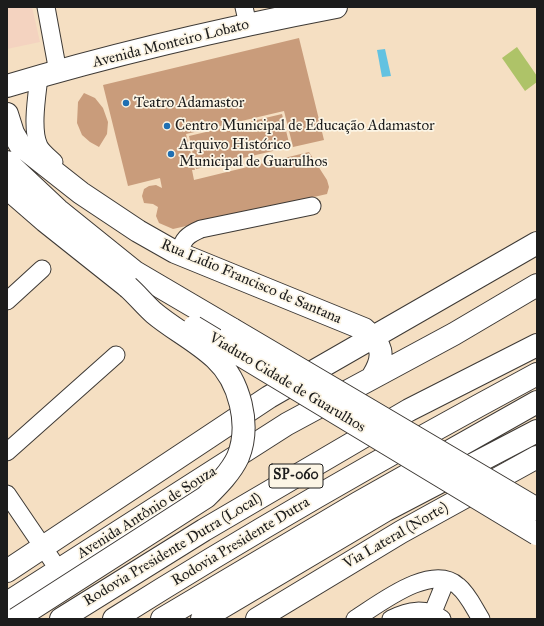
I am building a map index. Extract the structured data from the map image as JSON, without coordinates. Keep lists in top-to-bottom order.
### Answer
{
  "streets": {
    "main road": [
      "Avenida Monteiro Lobato",
      "Rua Lidio Francisco de Santana",
      "Viaduto Cidade de Guarulhos",
      "SP-060",
      "Avenida Antônio de Souza",
      "Via Lateral (Norte)",
      "Rodovia Presidente Dutra",
      "Rodovia Presidente Dutra (Local)"
    ]
  },
  "crossings": [
    ["Rua Lidio Francisco de Santana", "Avenida Antônio de Souza"]
  ],
  "places": ["Teatro Adamastor", "Centro Municipal de Educação Adamastor", "Arquivo Histórico Municipal de Guarulhos"]
}
